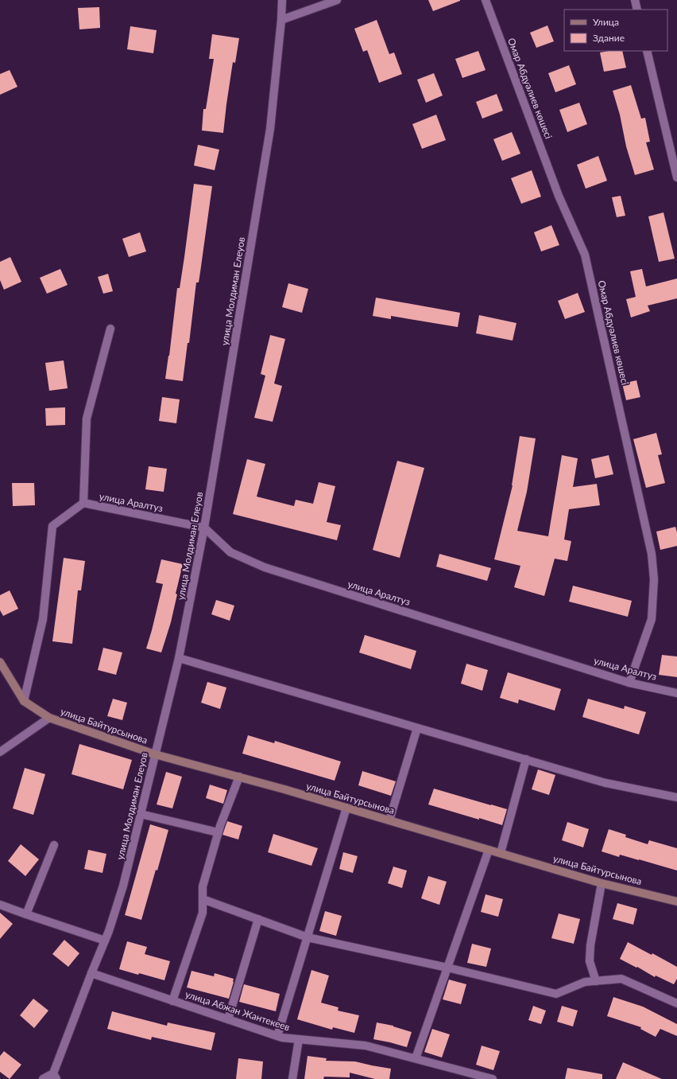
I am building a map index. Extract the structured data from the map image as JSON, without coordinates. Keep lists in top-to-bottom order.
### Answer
{
  "streets": {
    "street": [
      "Омар Абдуәлиев көшесі",
      "улица Молдиман Елеуов",
      "улица Аралтуз",
      "улица Байтурсынова",
      "улица Абжан Жантекеев"
    ]
  },
  "crossings": [
    ["Омар Абдуәлиев көшесі", "улица Аралтуз"],
    ["улица Молдиман Елеуов", "улица Аралтуз"],
    ["улица Молдиман Елеуов", "улица Байтурсынова"],
    ["улица Молдиман Елеуов", "улица Абжан Жантекеев"]
  ],
  "legend": ["Улица", "Здание"]
}
